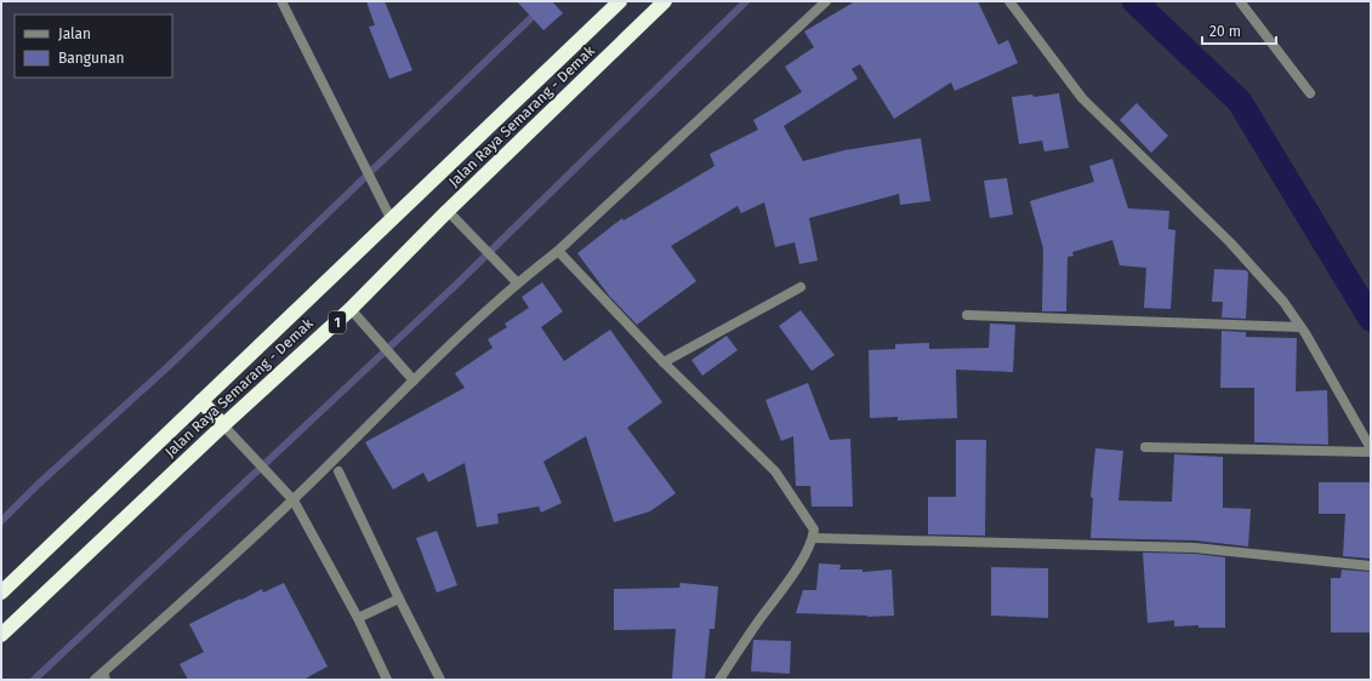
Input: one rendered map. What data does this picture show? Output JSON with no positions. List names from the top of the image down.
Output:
{
  "streets": {
    "highway": ["Jalan Raya Semarang - Demak", "1"]
  },
  "legend": ["Jalan", "Bangunan"],
  "scale_bar": "20 m"
}
